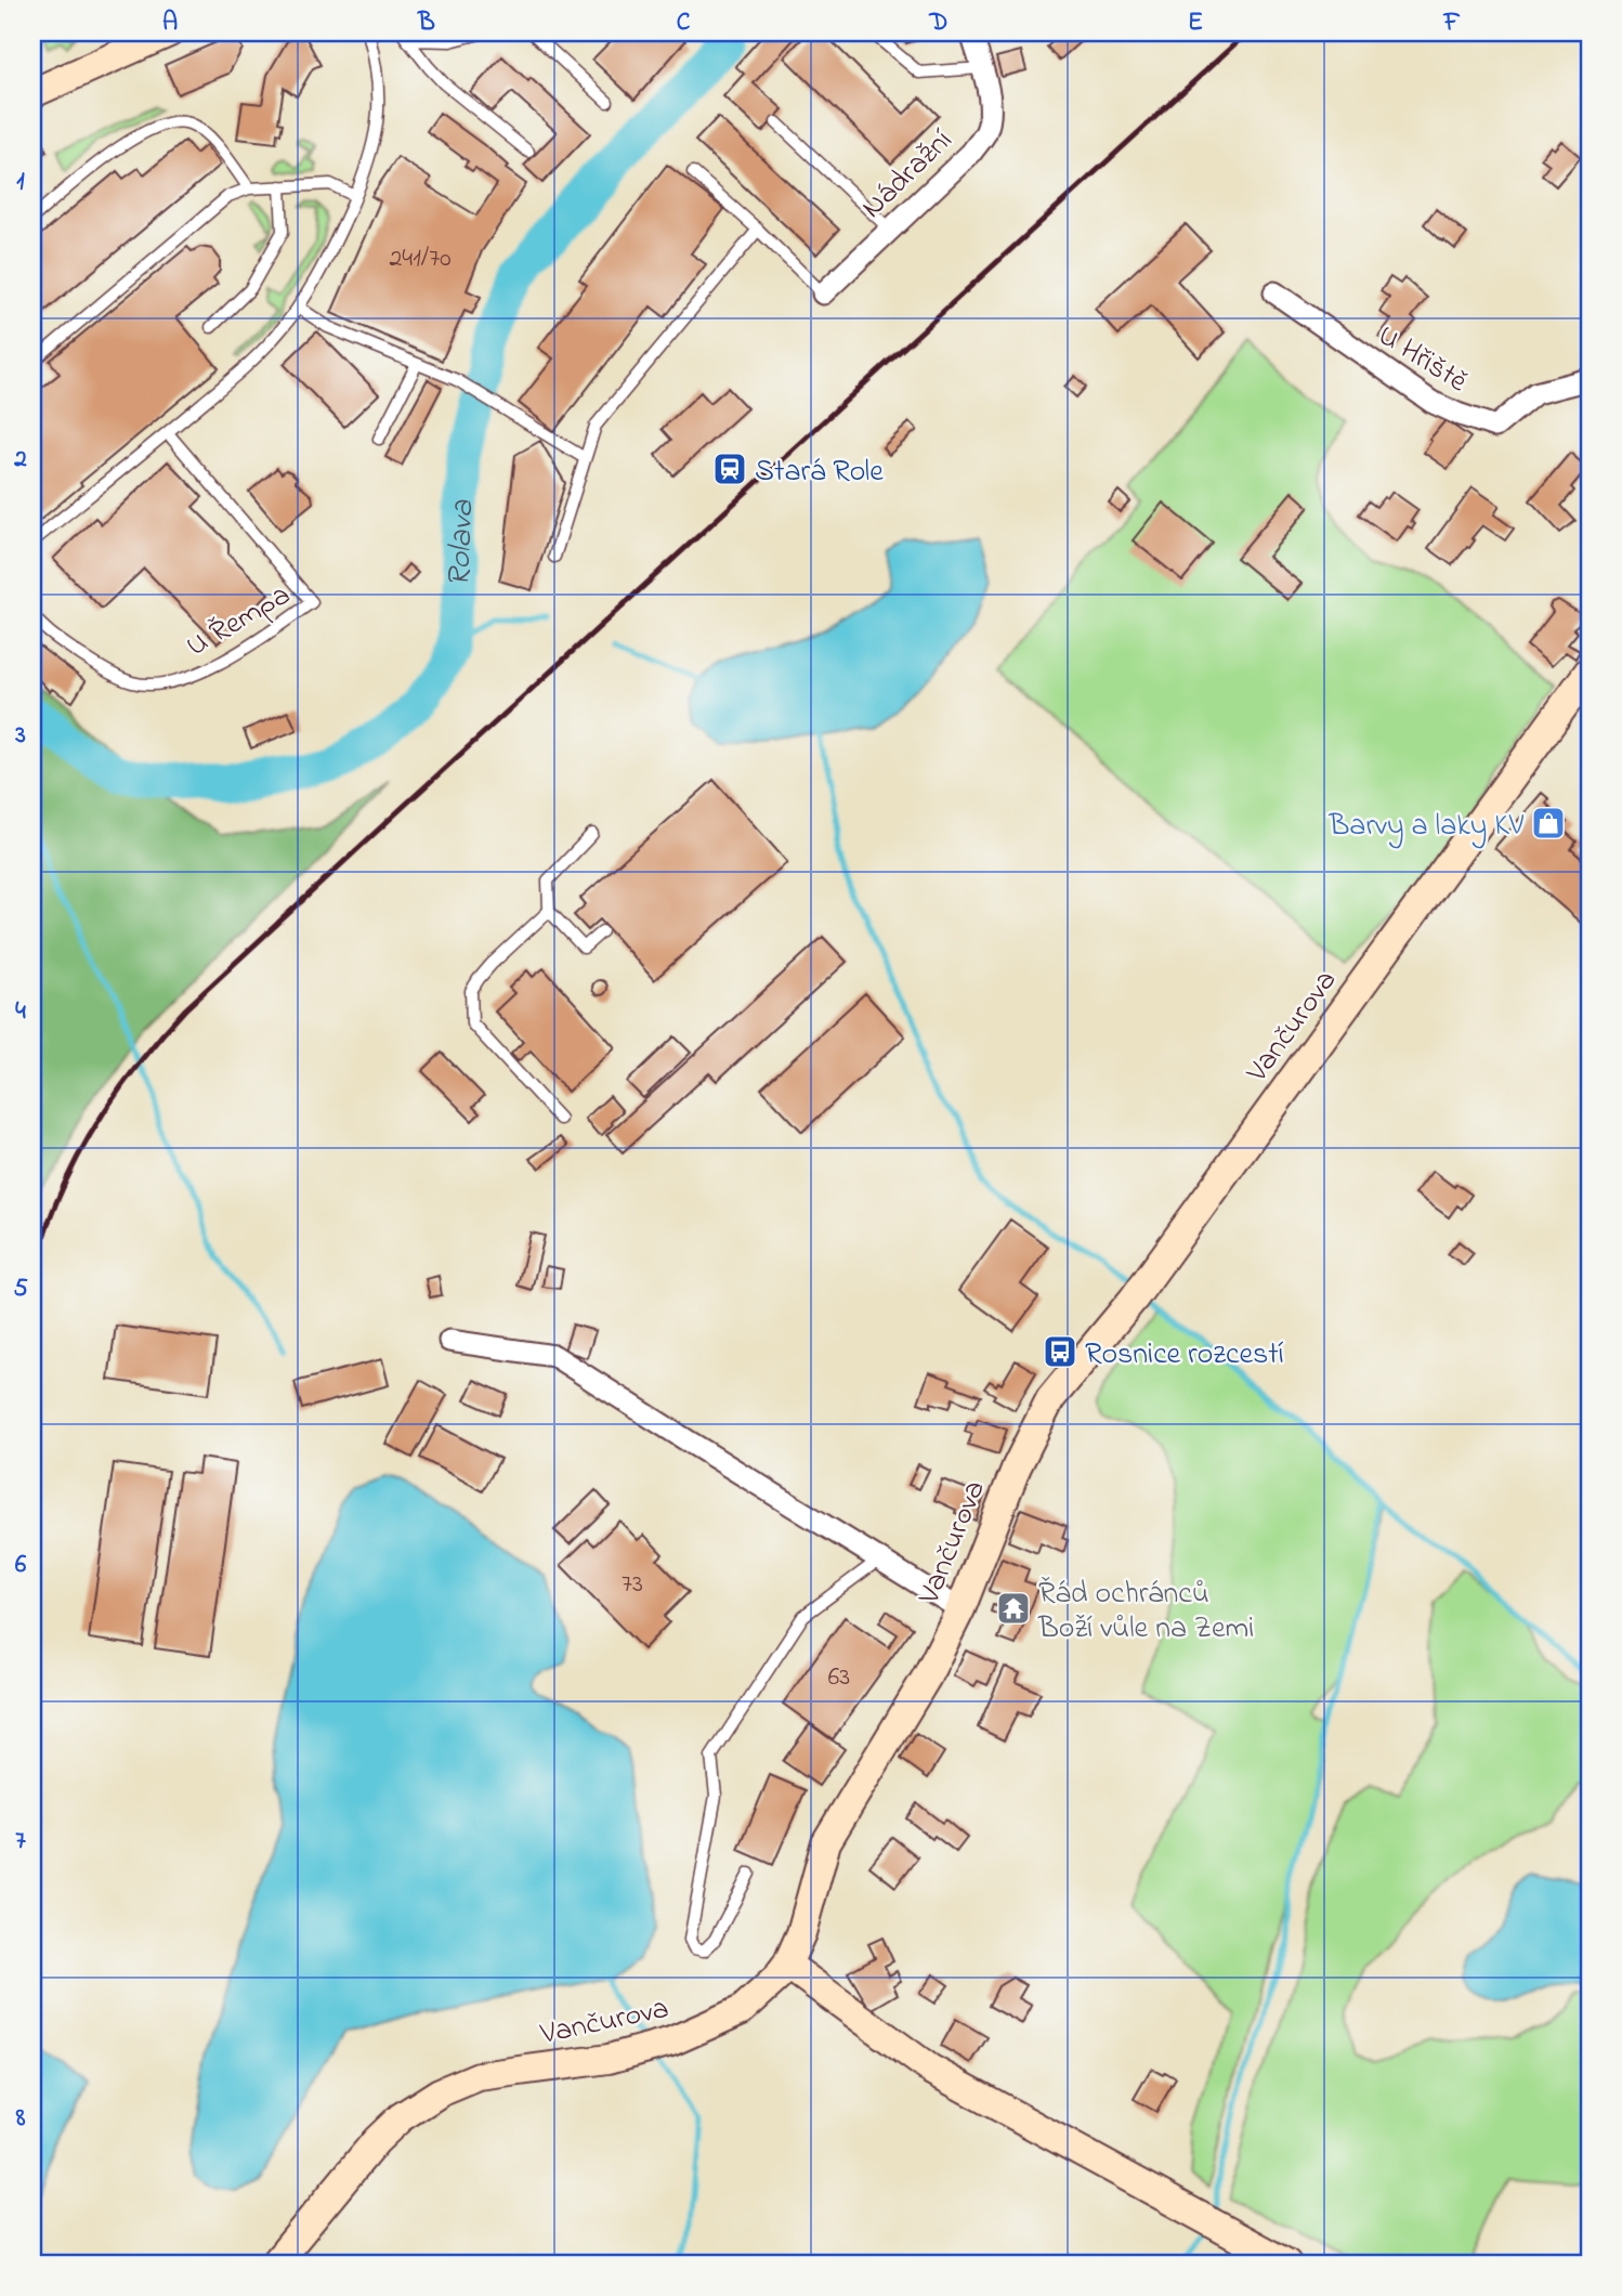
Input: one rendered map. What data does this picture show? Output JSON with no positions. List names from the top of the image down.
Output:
{
  "streets": {
    "street": ["Nádražní", "U Hřiště", "Vančurova"],
    "lane": ["U Řempa"]
  },
  "water": ["Rolava"],
  "places": {
    "station": ["Stará Role"],
    "shop": ["Barvy a laky KV"],
    "bus stop": ["Rosnice rozcestí"],
    "temple": ["Řád ochránců Boží vůle na Zemi"]
  },
  "house_numbers": ["241/70", "73", "63"],
  "grid": {
    "columns": [
      "A",
      "B",
      "C",
      "D",
      "E",
      "F"
    ],
    "rows": [
      "1",
      "2",
      "3",
      "4",
      "5",
      "6",
      "7",
      "8"
    ]
  }
}
